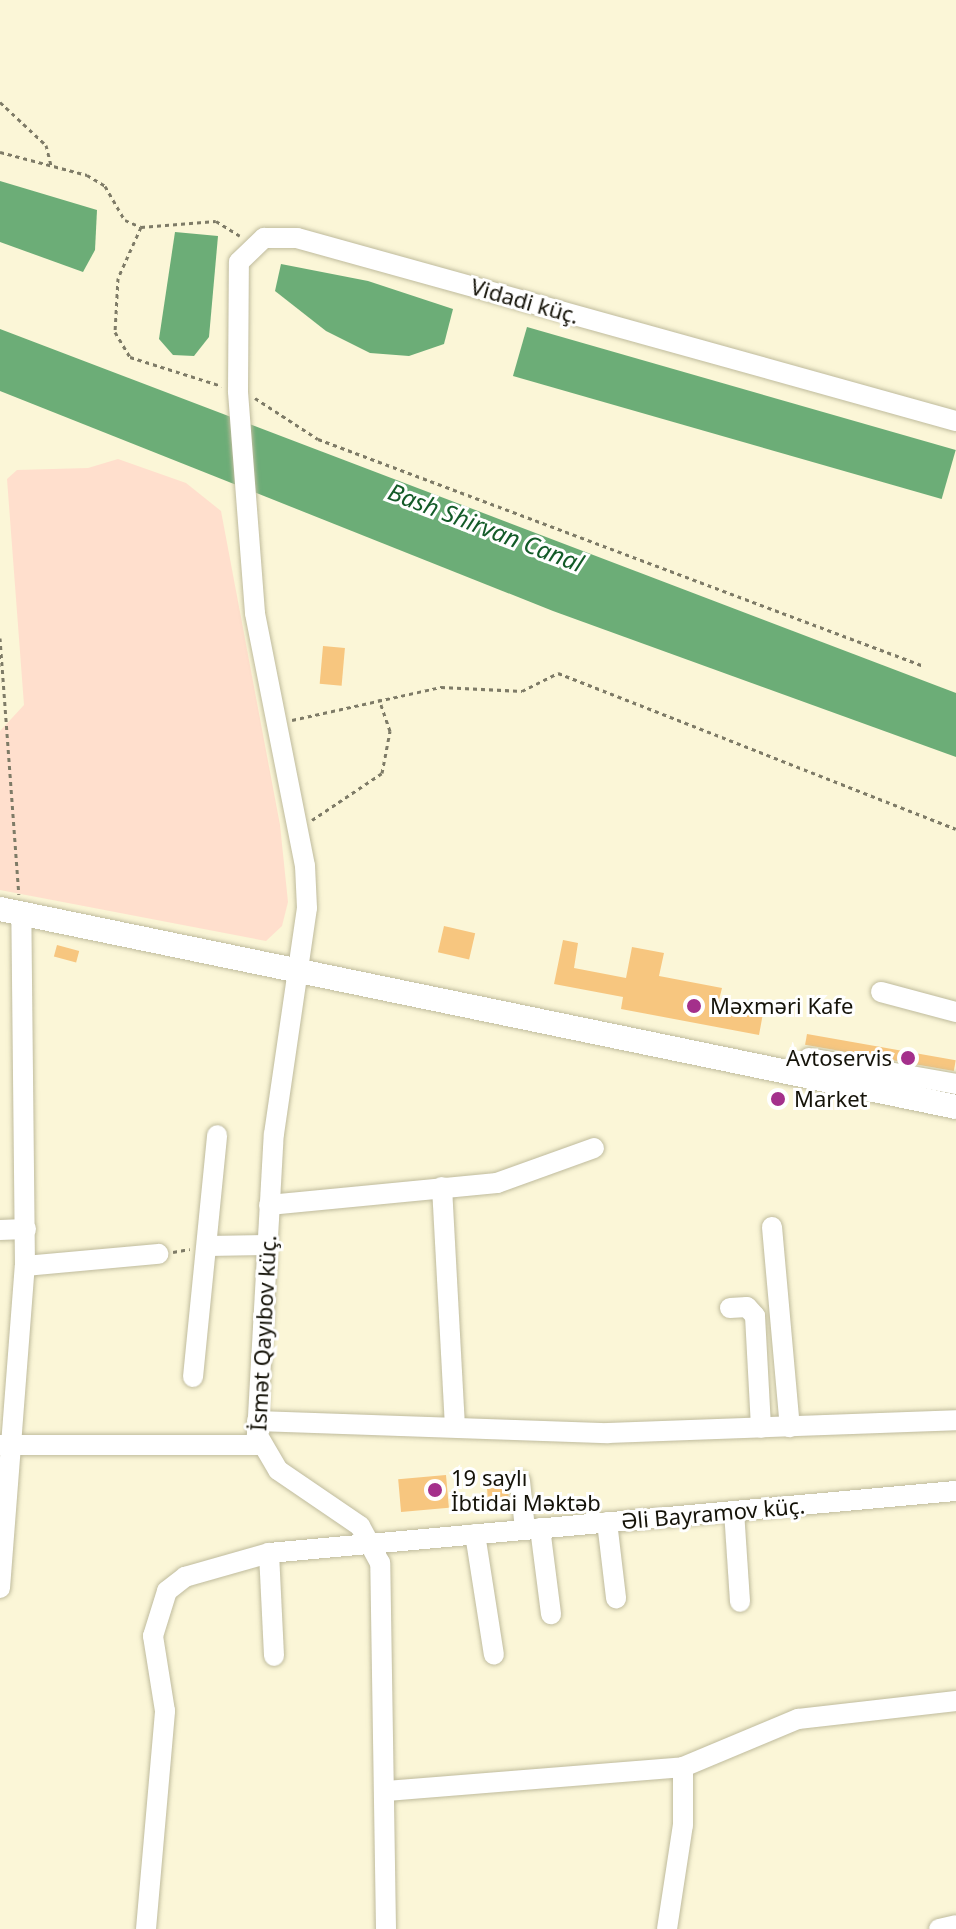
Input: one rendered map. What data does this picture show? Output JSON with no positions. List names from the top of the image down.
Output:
{
  "streets": {
    "street": ["Vidadi küç.", "İsmət Qayıbov küç.", "Əli Bayramov küç."]
  },
  "crossings": [
    ["İsmət Qayıbov küç.", "Əli Bayramov küç."]
  ],
  "water": ["Bash Shirvan Canal"],
  "places": [
    "Məxməri Kafe",
    "Avtoservis",
    "Market",
    "19 saylı İbtidai Məktəb"
  ]
}
